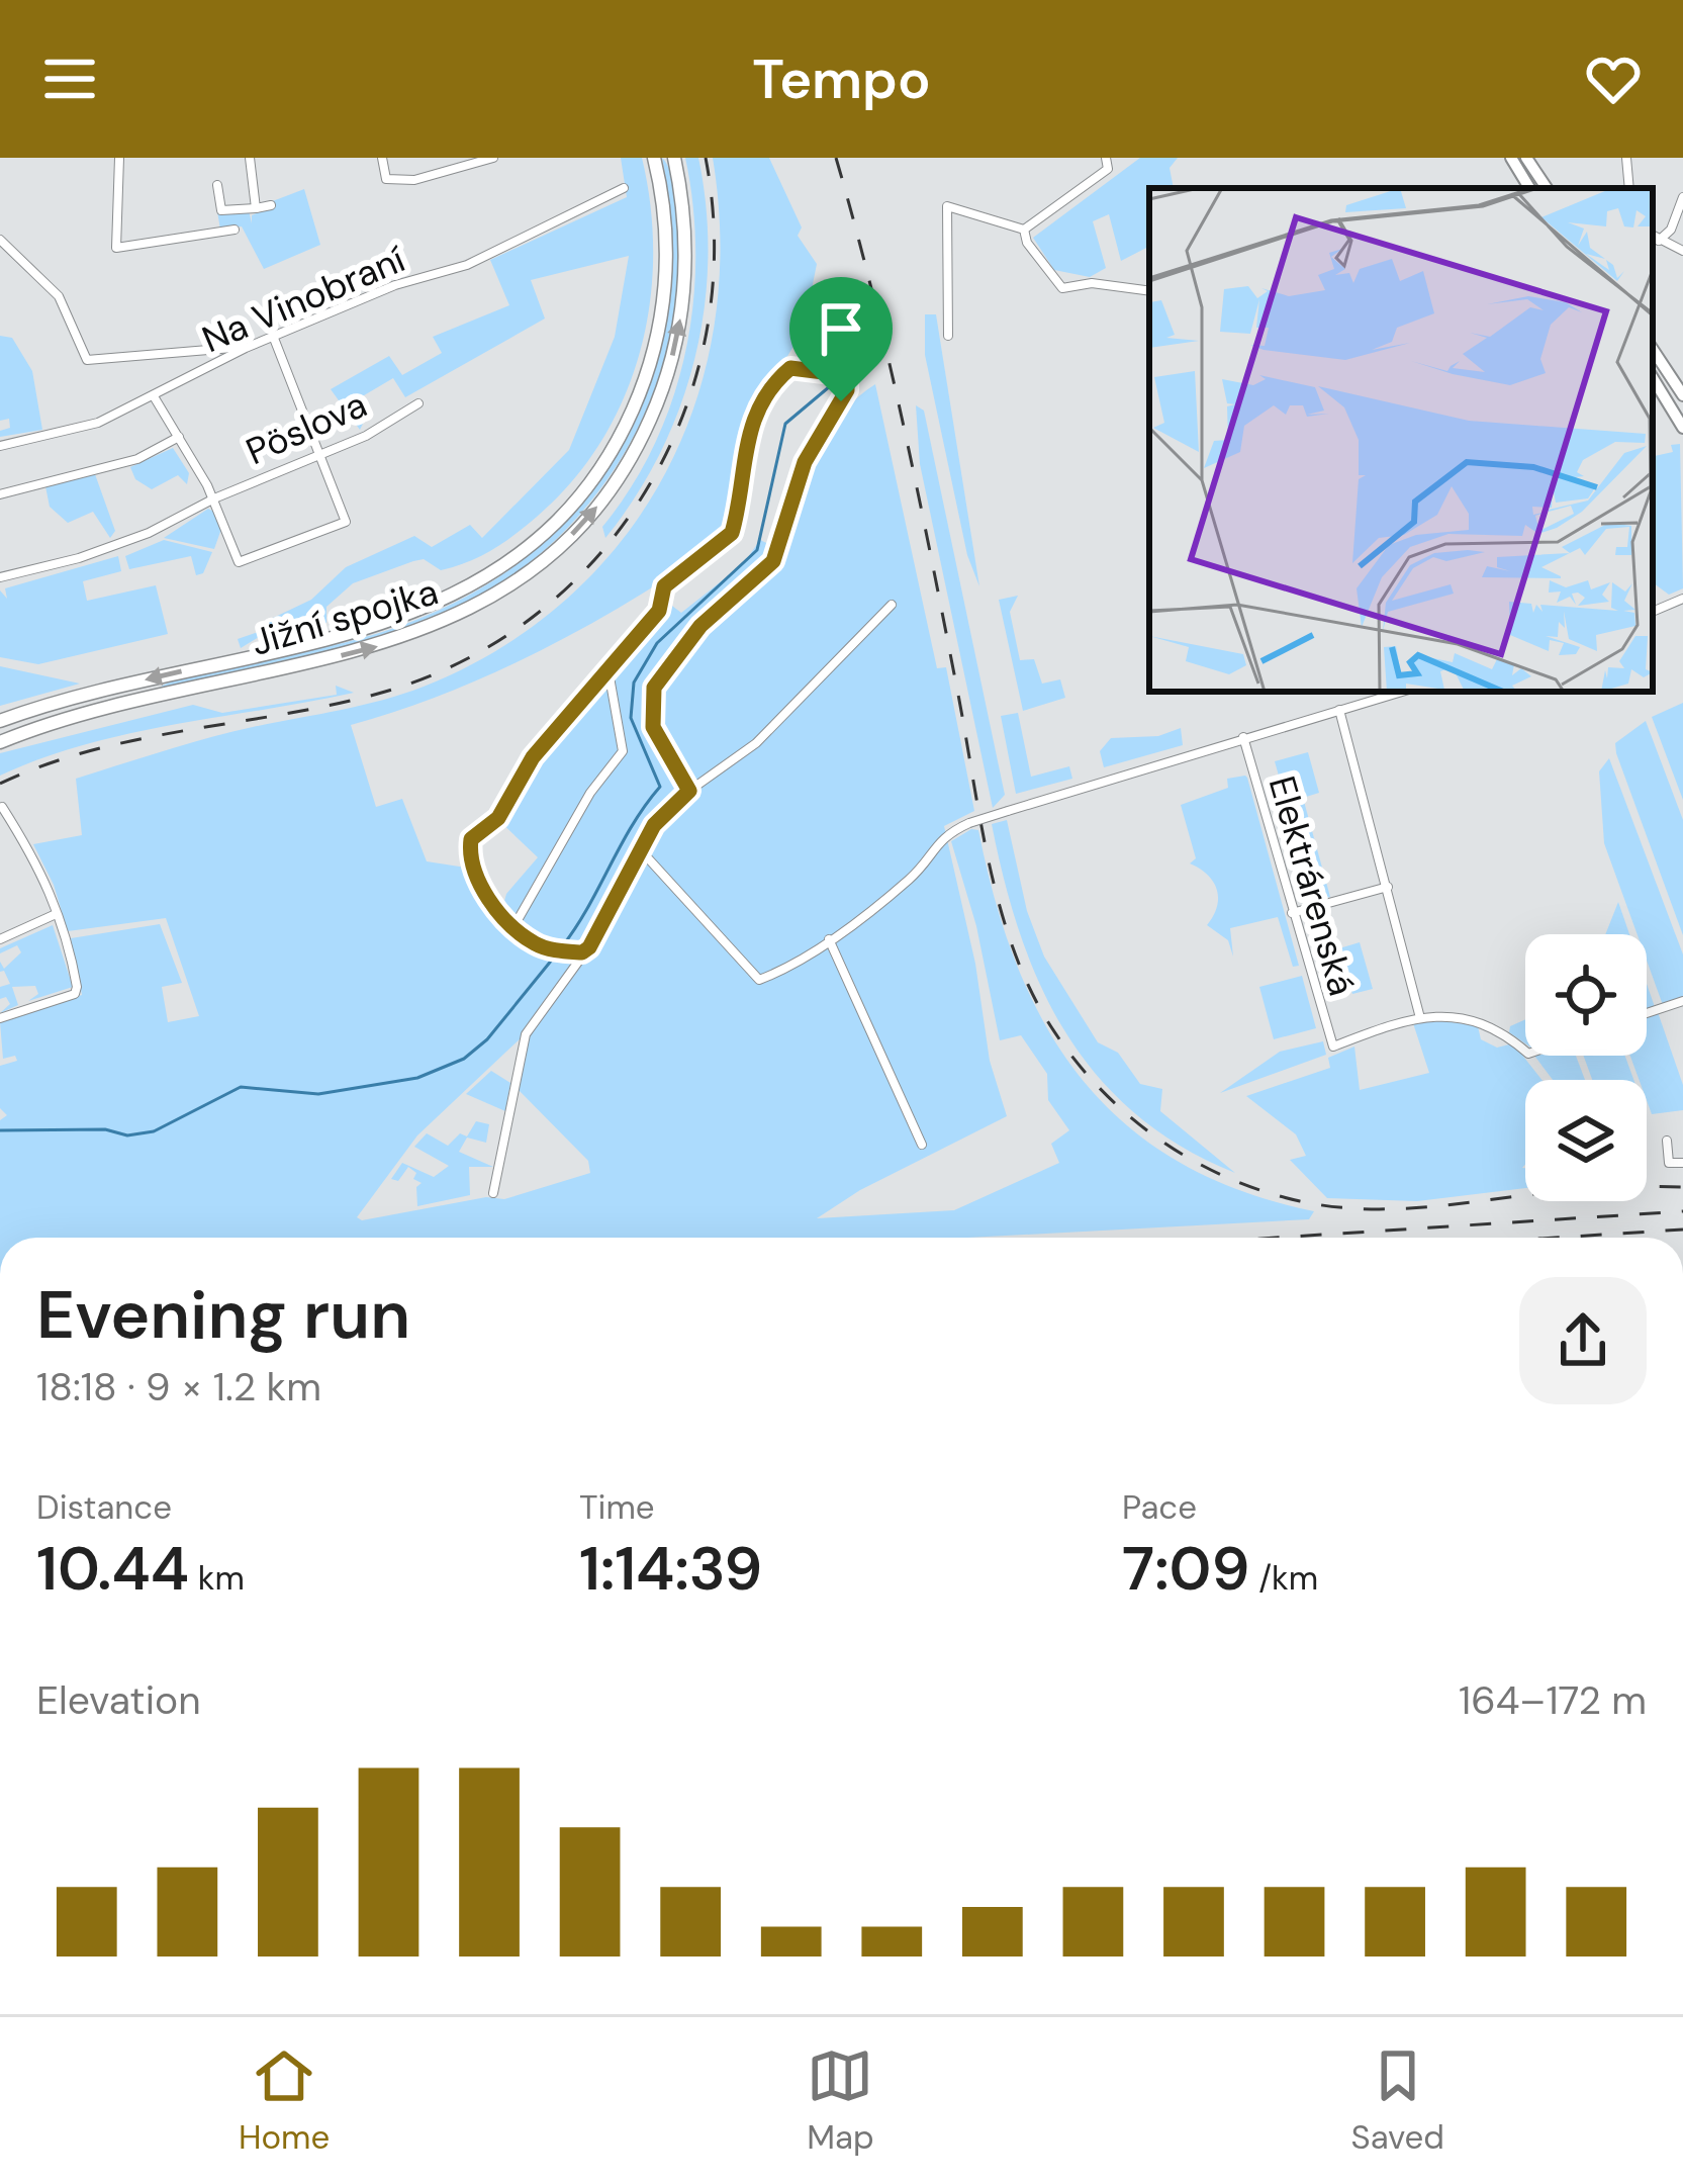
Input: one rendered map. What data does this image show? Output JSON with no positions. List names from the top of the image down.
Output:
{
  "streets": {
    "highway": ["Jižní spojka"],
    "street": ["Na Vinobraní", "Pöslova", "Elektrárenská"]
  },
  "page": {
    "header": "Tempo",
    "heading": ["Evening run", "18:18 · 9 × 1.2 km"],
    "stats": [
      ["Distance", "10.44 km"],
      ["Time", "1:14:39"],
      ["Pace", "7:09 /km"]
    ],
    "chart": ["Elevation", "164–172 m"],
    "tabs": ["Home", "Map", "Saved"]
  }
}
